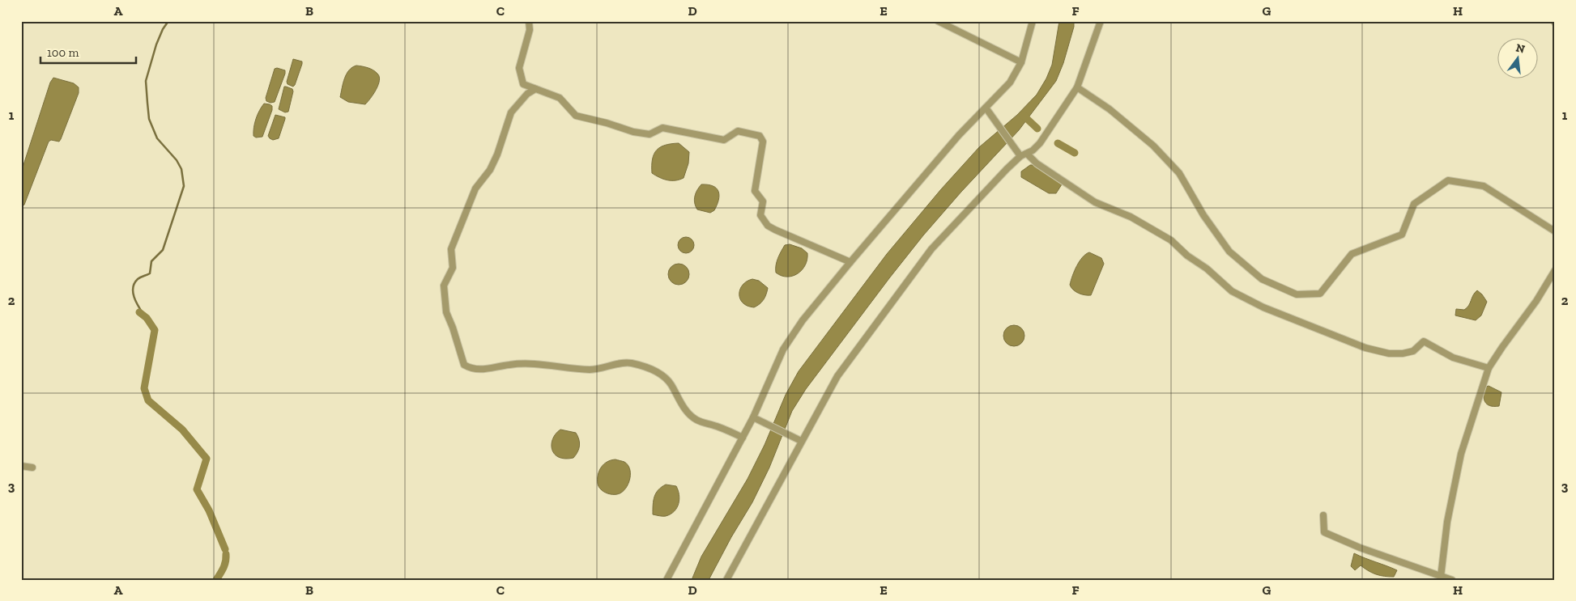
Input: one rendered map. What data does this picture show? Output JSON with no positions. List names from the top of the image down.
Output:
{
  "scale_bar": "100 m",
  "north": "top",
  "grid": {
    "columns": [
      "A",
      "B",
      "C",
      "D",
      "E",
      "F",
      "G",
      "H"
    ],
    "rows": ["1", "2", "3"]
  }
}
